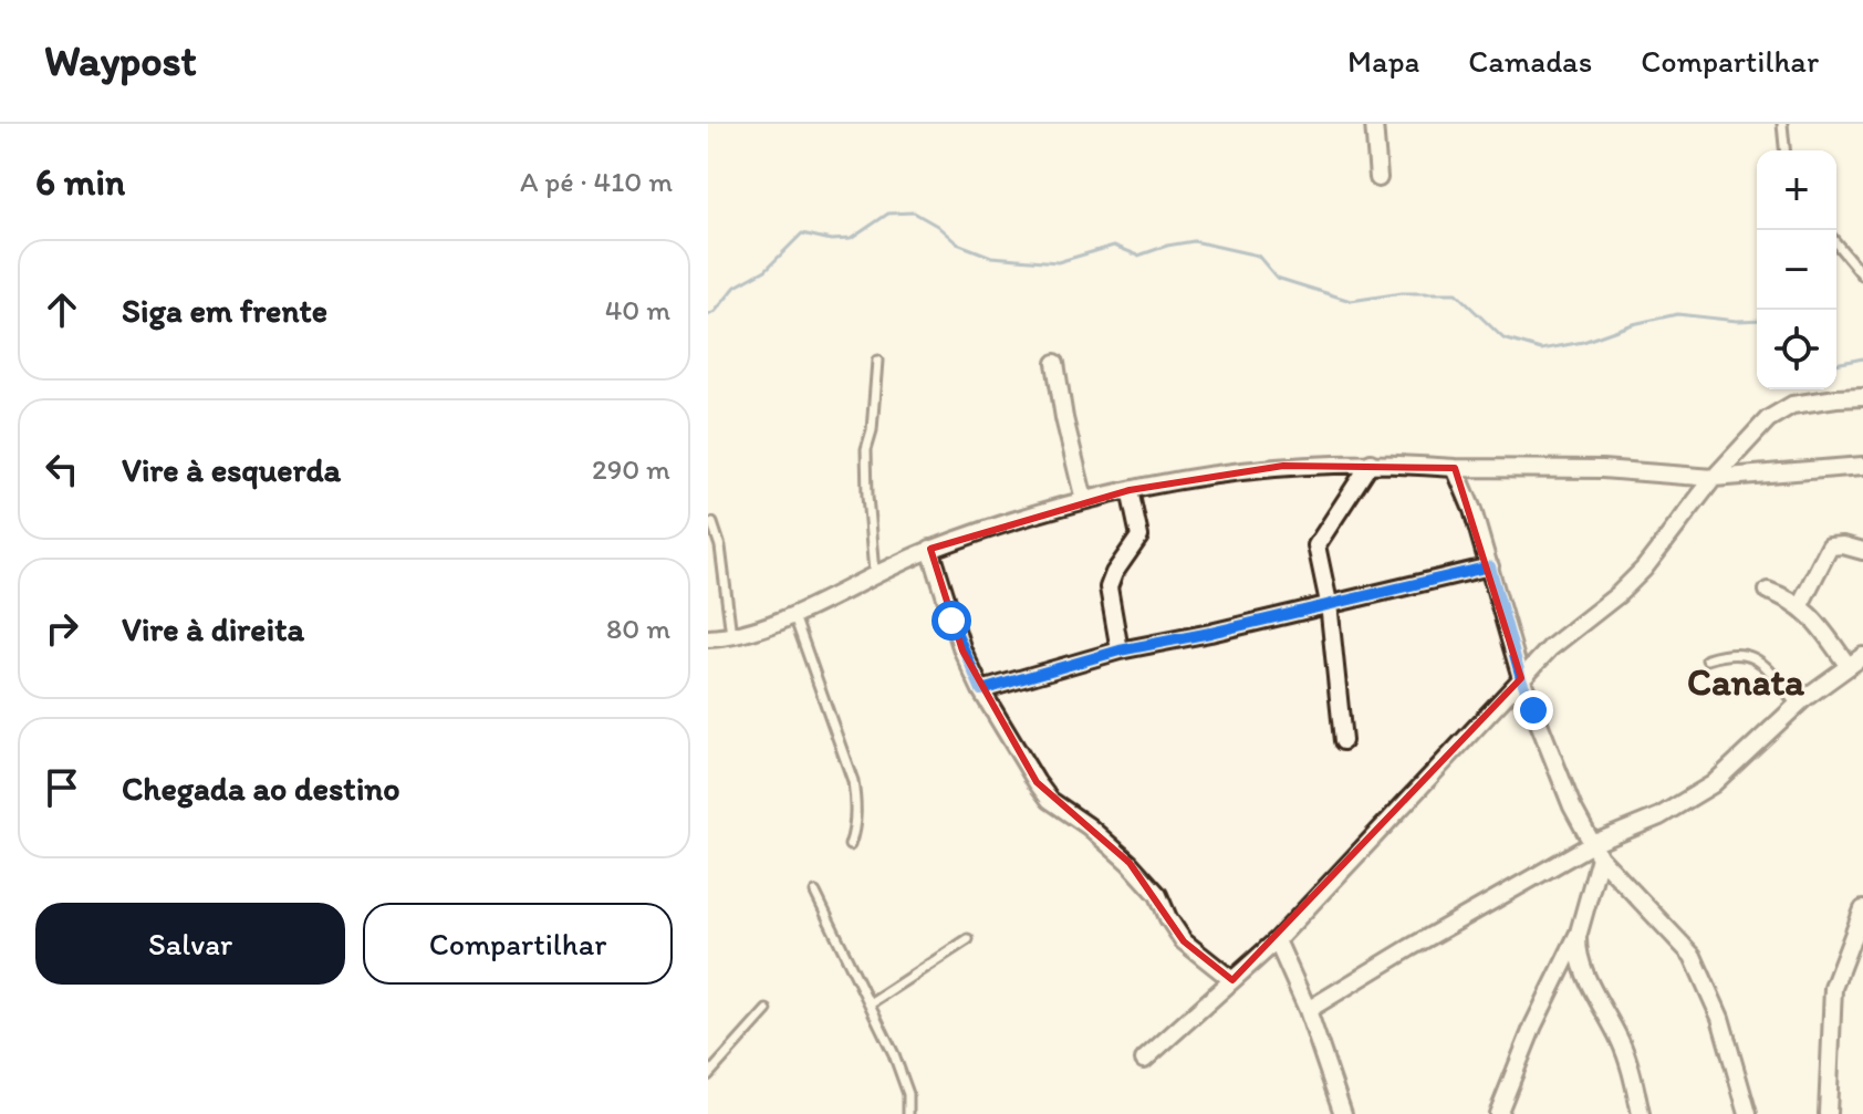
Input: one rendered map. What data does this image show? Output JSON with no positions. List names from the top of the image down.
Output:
{
  "districts": ["Canata"],
  "page": {
    "header": "Waypost",
    "nav": ["Mapa", "Camadas", "Compartilhar"],
    "heading": ["6 min", "A pé · 410 m"],
    "map_buttons": ["+", "−"],
    "list": [
      ["Siga em frente", "40 m"],
      ["Vire à esquerda", "290 m"],
      ["Vire à direita", "80 m"],
      "Chegada ao destino"
    ],
    "buttons": ["Salvar", "Compartilhar"]
  }
}
